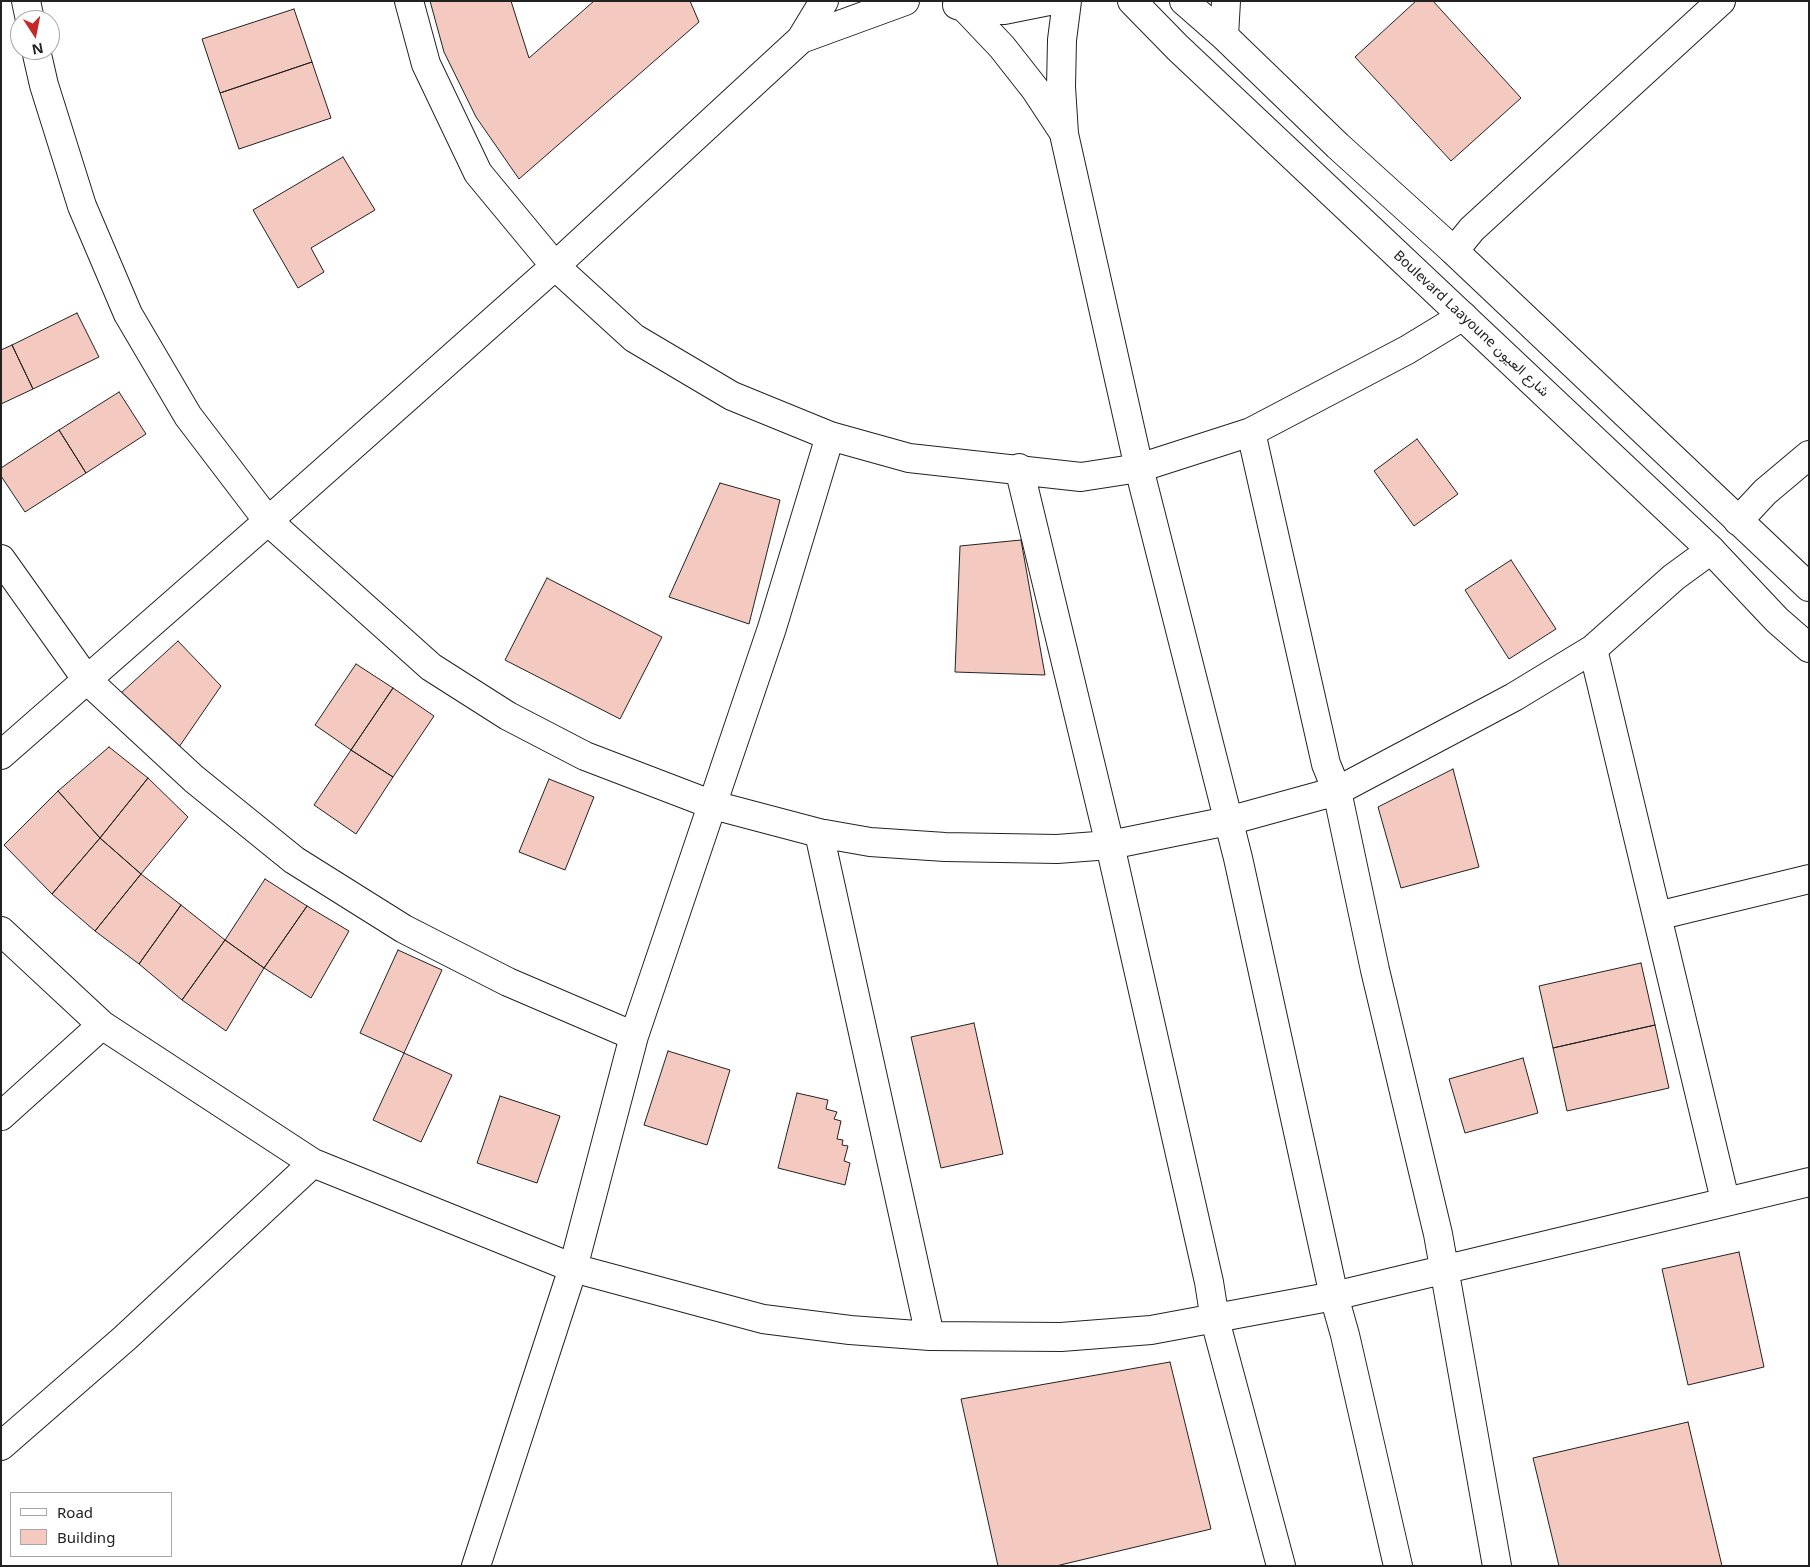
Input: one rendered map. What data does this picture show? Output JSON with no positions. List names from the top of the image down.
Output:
{
  "streets": {
    "street": ["Boulevard Laayoune شارع العيون"]
  },
  "legend": ["Road", "Building"],
  "north": "bottom"
}
